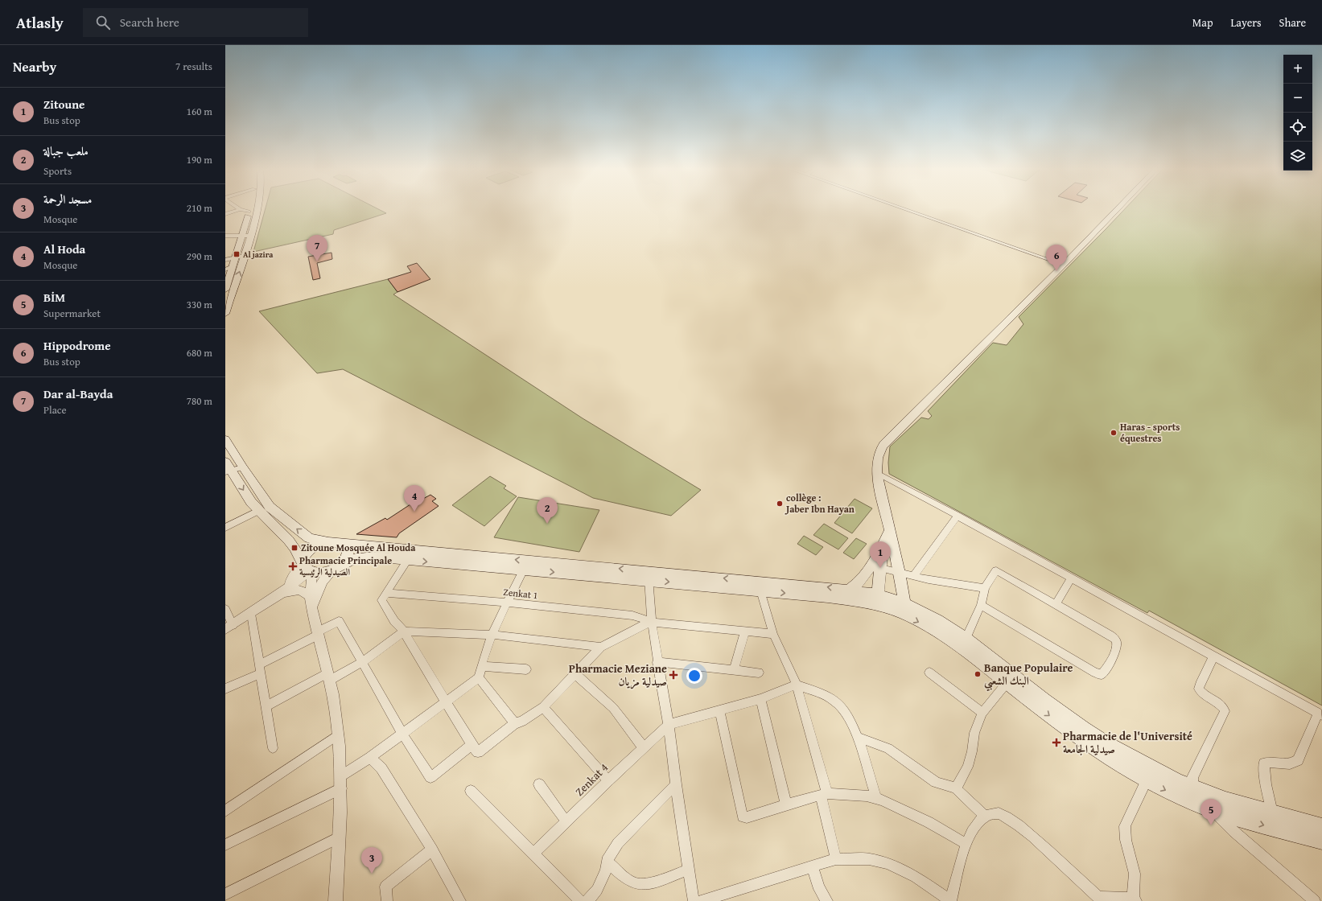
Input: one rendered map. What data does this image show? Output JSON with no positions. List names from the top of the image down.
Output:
{
  "streets": {
    "street": ["Zenkat 1", "Zenkat 4"]
  },
  "places": {
    "transit": ["Al jazira", "Zitoune Mosquée Al Houda"],
    "other": ["Haras - sports équestres", "collège : Jaber Ibn Hayan", "Banque Populaire البنك الشعبي"],
    "health": ["Pharmacie Principale الصيدلية الرئيسية", "Pharmacie Meziane صيدلية مزيان", "Pharmacie de l'Université صيدلية الجامعة"]
  },
  "page": {
    "header": "Atlasly",
    "search": "Search here",
    "nav": ["Map", "Layers", "Share"],
    "heading": ["Nearby", "7 results"],
    "map_buttons": ["+", "−"],
    "list": [
      {
        "mark": "1",
        "name": "Zitoune",
        "note": "Bus stop",
        "value": "160 m"
      },
      {
        "mark": "2",
        "name": "ملعب جبالة",
        "note": "Sports",
        "value": "190 m"
      },
      {
        "mark": "3",
        "name": "مسجد الرحمة",
        "note": "Mosque",
        "value": "210 m"
      },
      {
        "mark": "4",
        "name": "Al Hoda",
        "note": "Mosque",
        "value": "290 m"
      },
      {
        "mark": "5",
        "name": "BİM",
        "note": "Supermarket",
        "value": "330 m"
      },
      {
        "mark": "6",
        "name": "Hippodrome",
        "note": "Bus stop",
        "value": "680 m"
      },
      {
        "mark": "7",
        "name": "Dar al-Bayda",
        "note": "Place",
        "value": "780 m"
      }
    ],
    "pins": [
      "7",
      "6",
      "4",
      "2",
      "1",
      "5",
      "3"
    ]
  }
}
